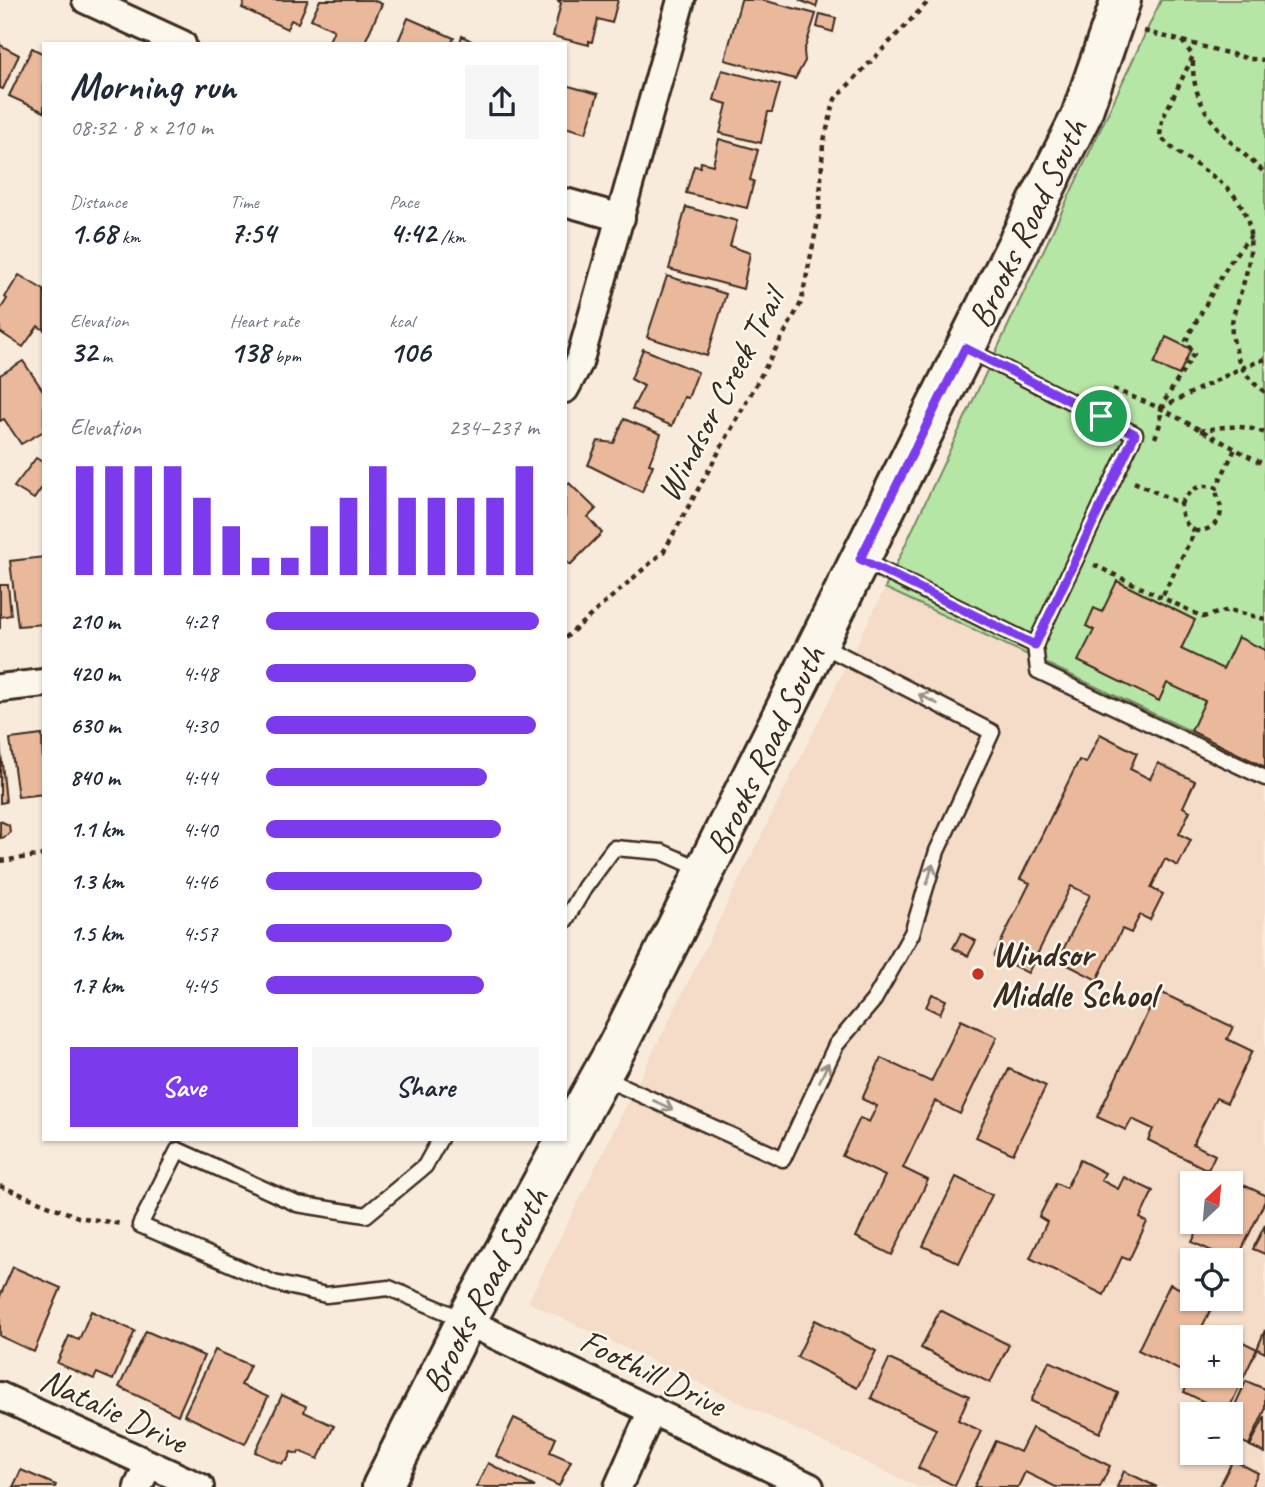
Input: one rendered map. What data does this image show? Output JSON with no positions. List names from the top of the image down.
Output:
{
  "streets": {
    "street": ["Brooks Road South", "Foothill Drive", "Natalie Drive"],
    "path": ["Windsor Creek Trail"]
  },
  "crossings": [
    ["Brooks Road South", "Foothill Drive"]
  ],
  "places": ["Windsor Middle School"],
  "north": "top right",
  "page": {
    "heading": ["Morning run", "08:32 · 8 × 210 m"],
    "stats": [
      ["Distance", "1.68 km"],
      ["Time", "7:54"],
      ["Pace", "4:42 /km"],
      ["Elevation", "32 m"],
      ["Heart rate", "138 bpm"],
      ["kcal", "106"]
    ],
    "chart": ["Elevation", "234–237 m"],
    "list": [
      {
        "name": "210 m",
        "note": "4:29"
      },
      {
        "name": "420 m",
        "note": "4:48"
      },
      {
        "name": "630 m",
        "note": "4:30"
      },
      {
        "name": "840 m",
        "note": "4:44"
      },
      {
        "name": "1.1 km",
        "note": "4:40"
      },
      {
        "name": "1.3 km",
        "note": "4:46"
      },
      {
        "name": "1.5 km",
        "note": "4:57"
      },
      {
        "name": "1.7 km",
        "note": "4:45"
      }
    ],
    "buttons": ["Save", "Share"],
    "map_buttons": ["+", "−"]
  }
}
